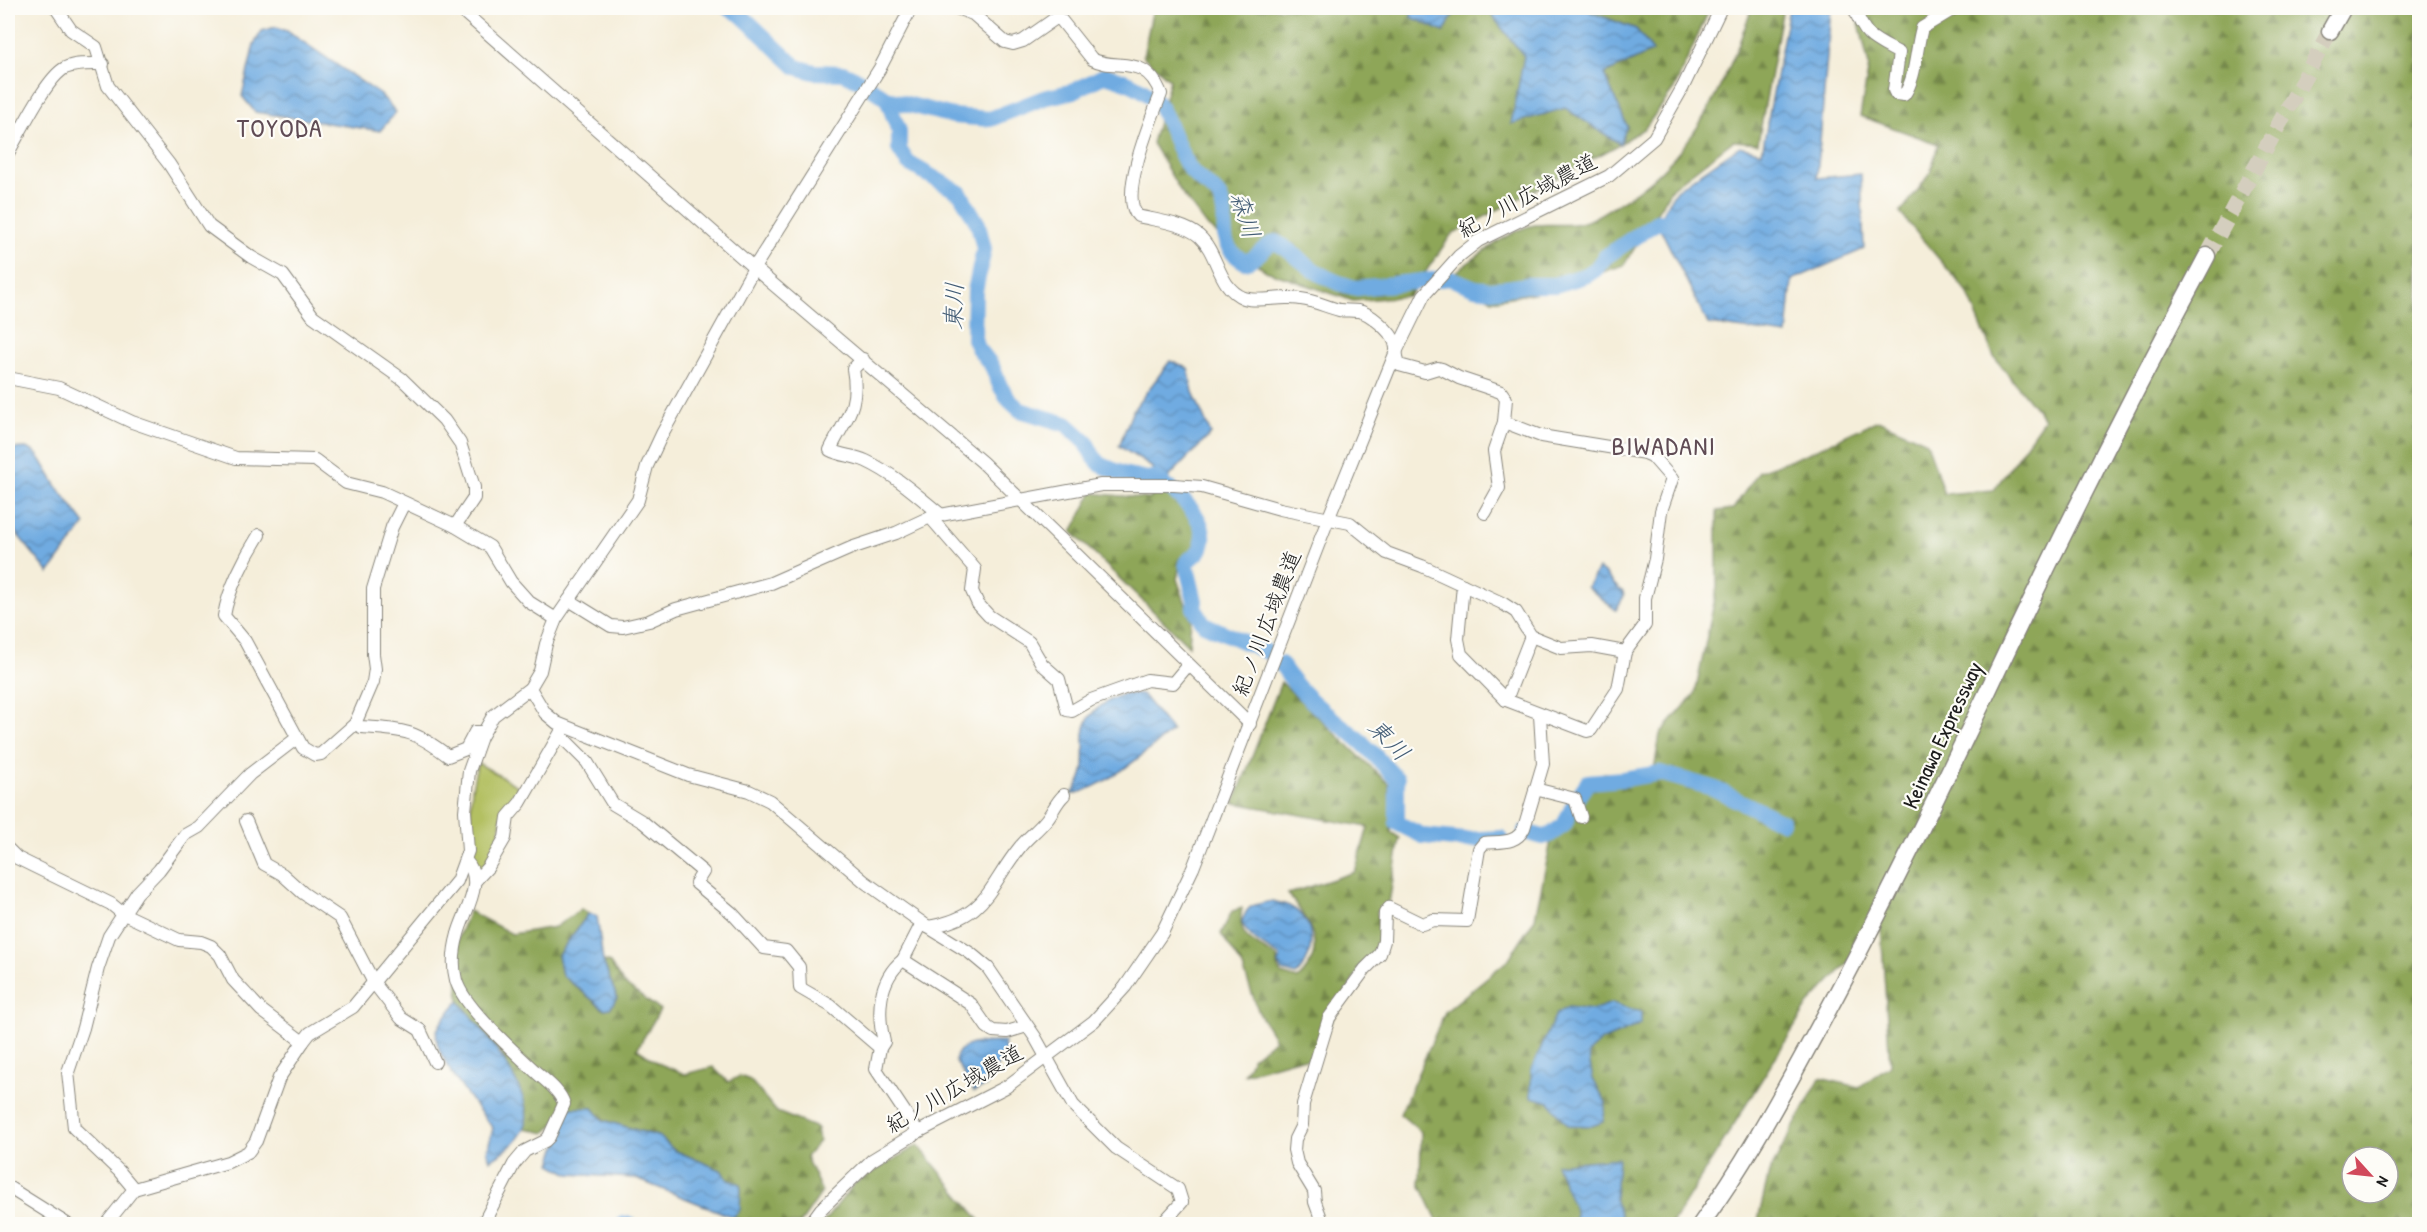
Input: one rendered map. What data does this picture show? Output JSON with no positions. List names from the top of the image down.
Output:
{
  "streets": {
    "highway": ["Keinawa Expressway"],
    "street": ["紀ノ川広域農道"]
  },
  "districts": ["TOYODA", "BIWADANI"],
  "water": ["森川", "東川"],
  "north": "bottom right"
}
